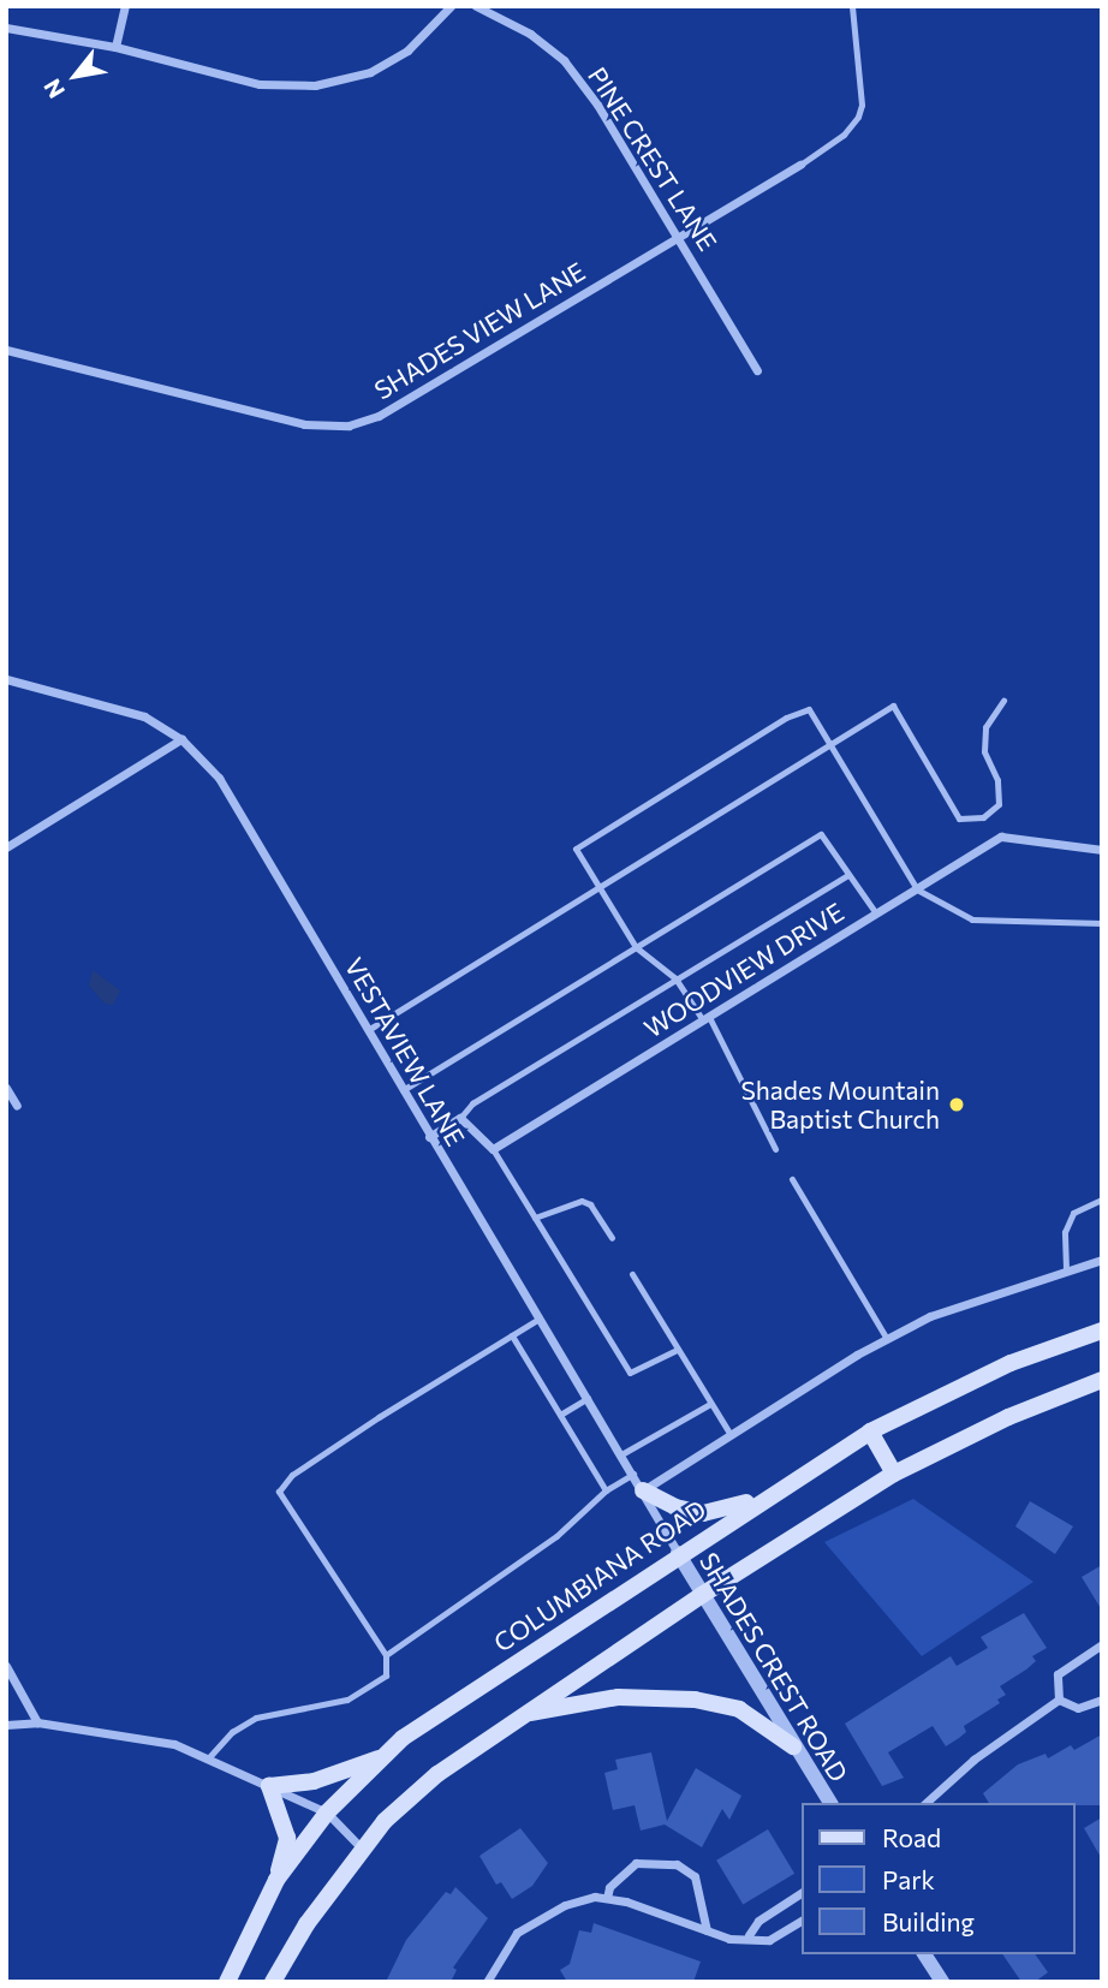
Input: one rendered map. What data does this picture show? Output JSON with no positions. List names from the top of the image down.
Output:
{
  "streets": {
    "main road": ["COLUMBIANA ROAD"],
    "street": [
      "PINE CREST LANE",
      "SHADES VIEW LANE",
      "WOODVIEW DRIVE",
      "VESTAVIEW LANE",
      "SHADES CREST ROAD"
    ]
  },
  "crossings": [
    ["PINE CREST LANE", "SHADES VIEW LANE"],
    ["VESTAVIEW LANE", "COLUMBIANA ROAD"],
    ["VESTAVIEW LANE", "SHADES CREST ROAD"],
    ["COLUMBIANA ROAD", "SHADES CREST ROAD"]
  ],
  "places": ["Shades Mountain Baptist Church"],
  "legend": ["Road", "Park", "Building"],
  "north": "bottom left"
}
